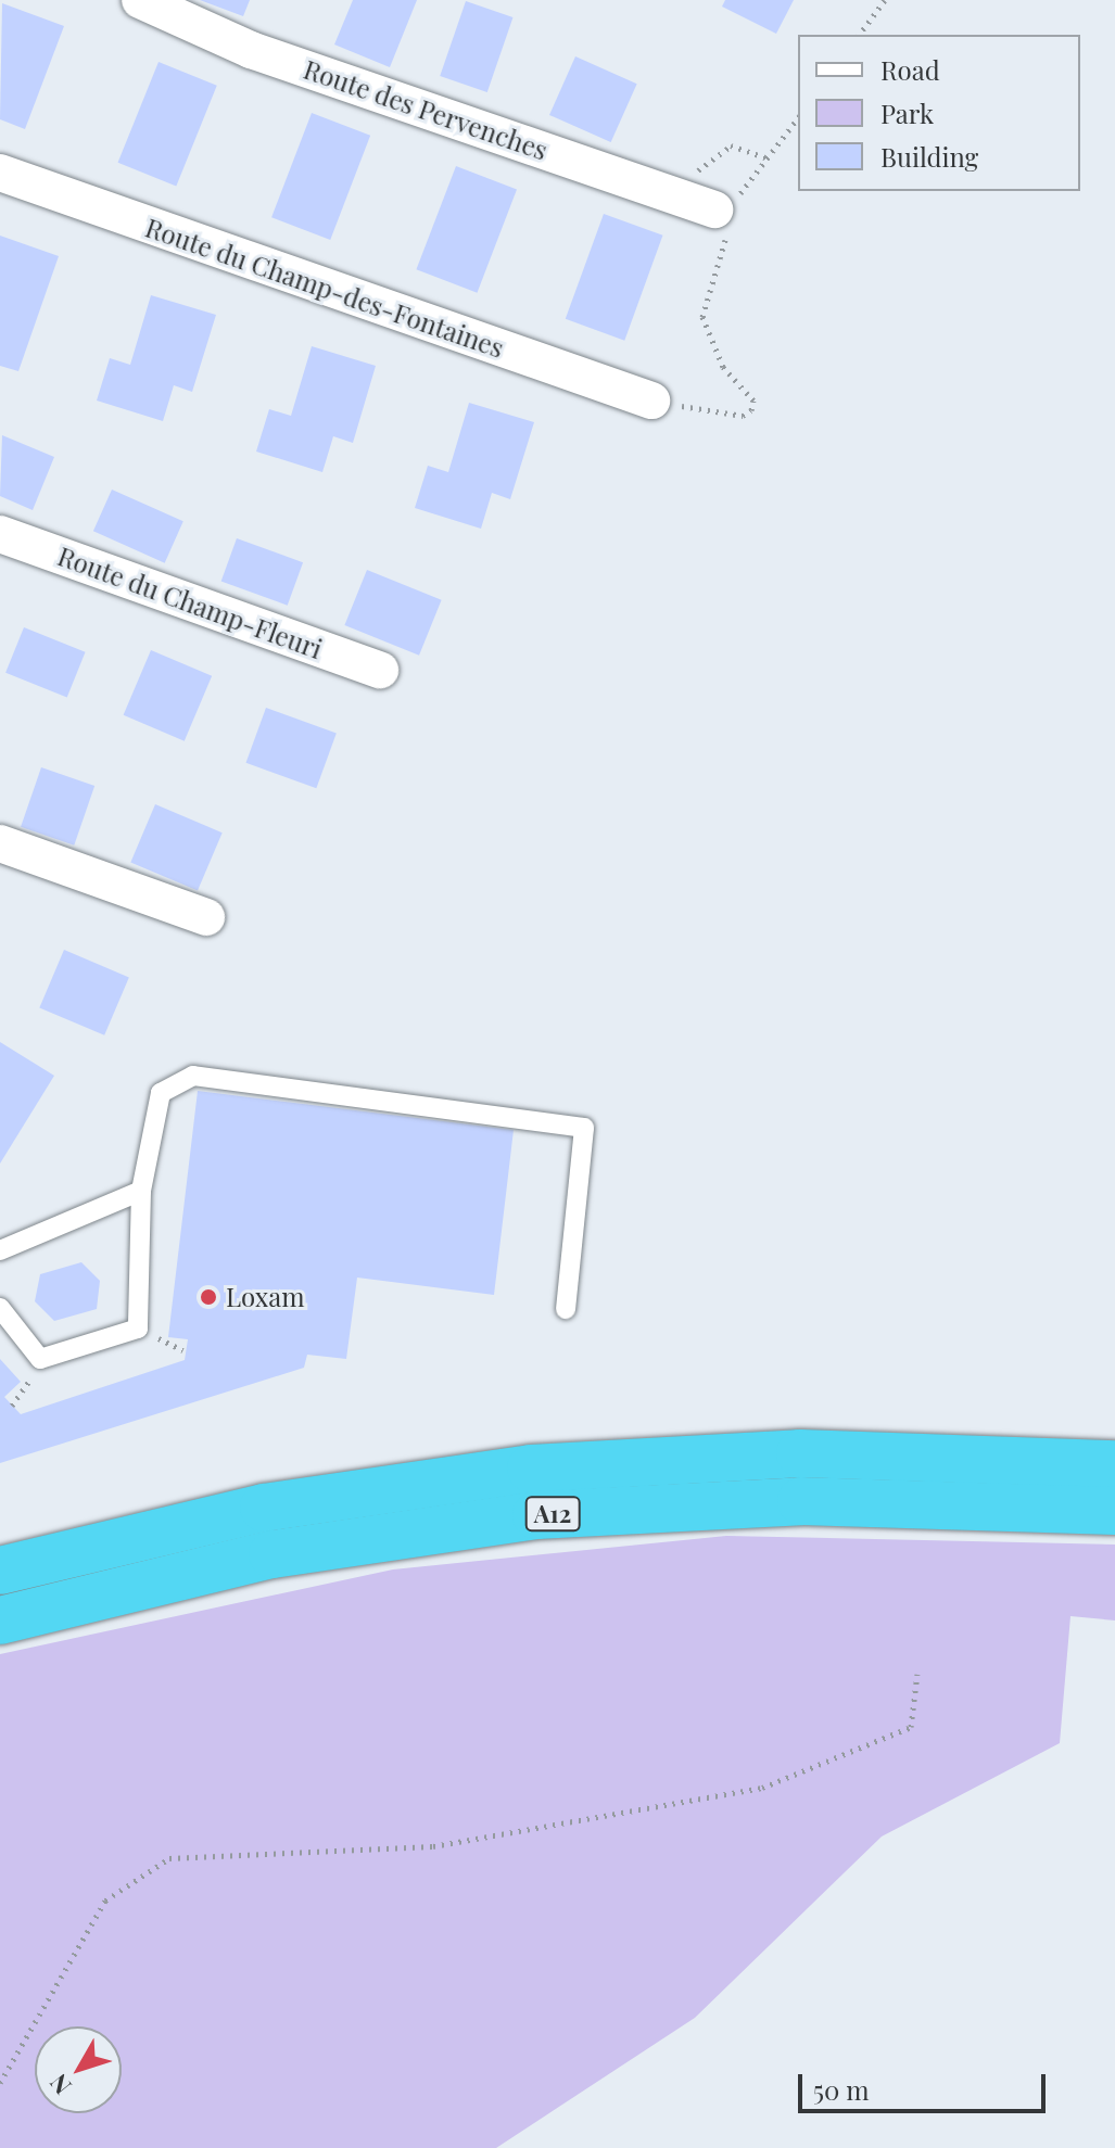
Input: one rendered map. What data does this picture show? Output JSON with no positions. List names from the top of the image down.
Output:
{
  "streets": {
    "highway": ["A12"],
    "street": ["Route des Pervenches", "Route du Champ-des-Fontaines", "Route du Champ-Fleuri"]
  },
  "places": ["Loxam"],
  "legend": ["Road", "Park", "Building"],
  "scale_bar": "50 m",
  "north": "bottom left"
}
